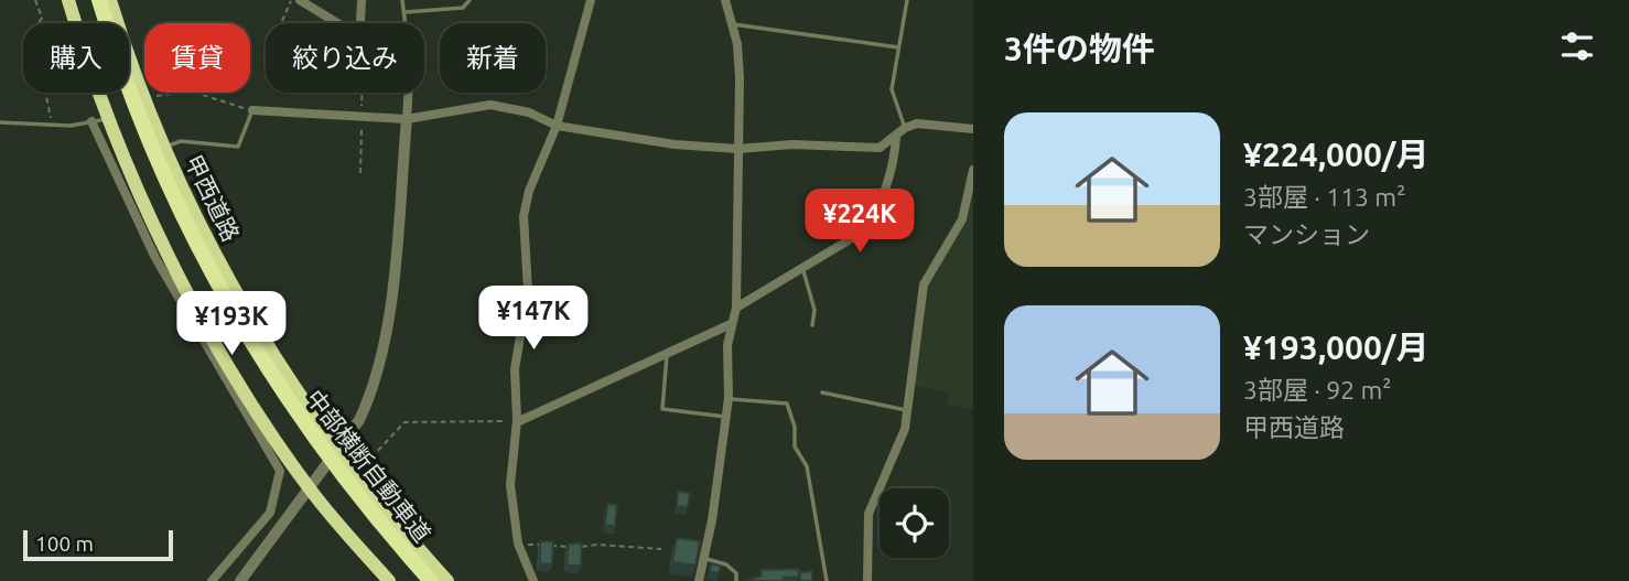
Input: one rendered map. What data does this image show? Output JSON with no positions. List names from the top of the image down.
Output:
{
  "streets": {
    "highway": ["甲西道路", "中部横断自動車道"]
  },
  "scale_bar": "100 m",
  "page": {
    "heading": "3件の物件",
    "chip": [
      "購入",
      "賃貸",
      "絞り込み",
      "新着"
    ],
    "list": [
      {
        "name": "¥224,000/月",
        "note": "3部屋 · 113 m² · マンション"
      },
      {
        "name": "¥193,000/月",
        "note": "3部屋 · 92 m² · 甲西道路"
      }
    ],
    "price": ["¥224K", "¥147K", "¥193K"],
    "scale": "100 m"
  }
}
